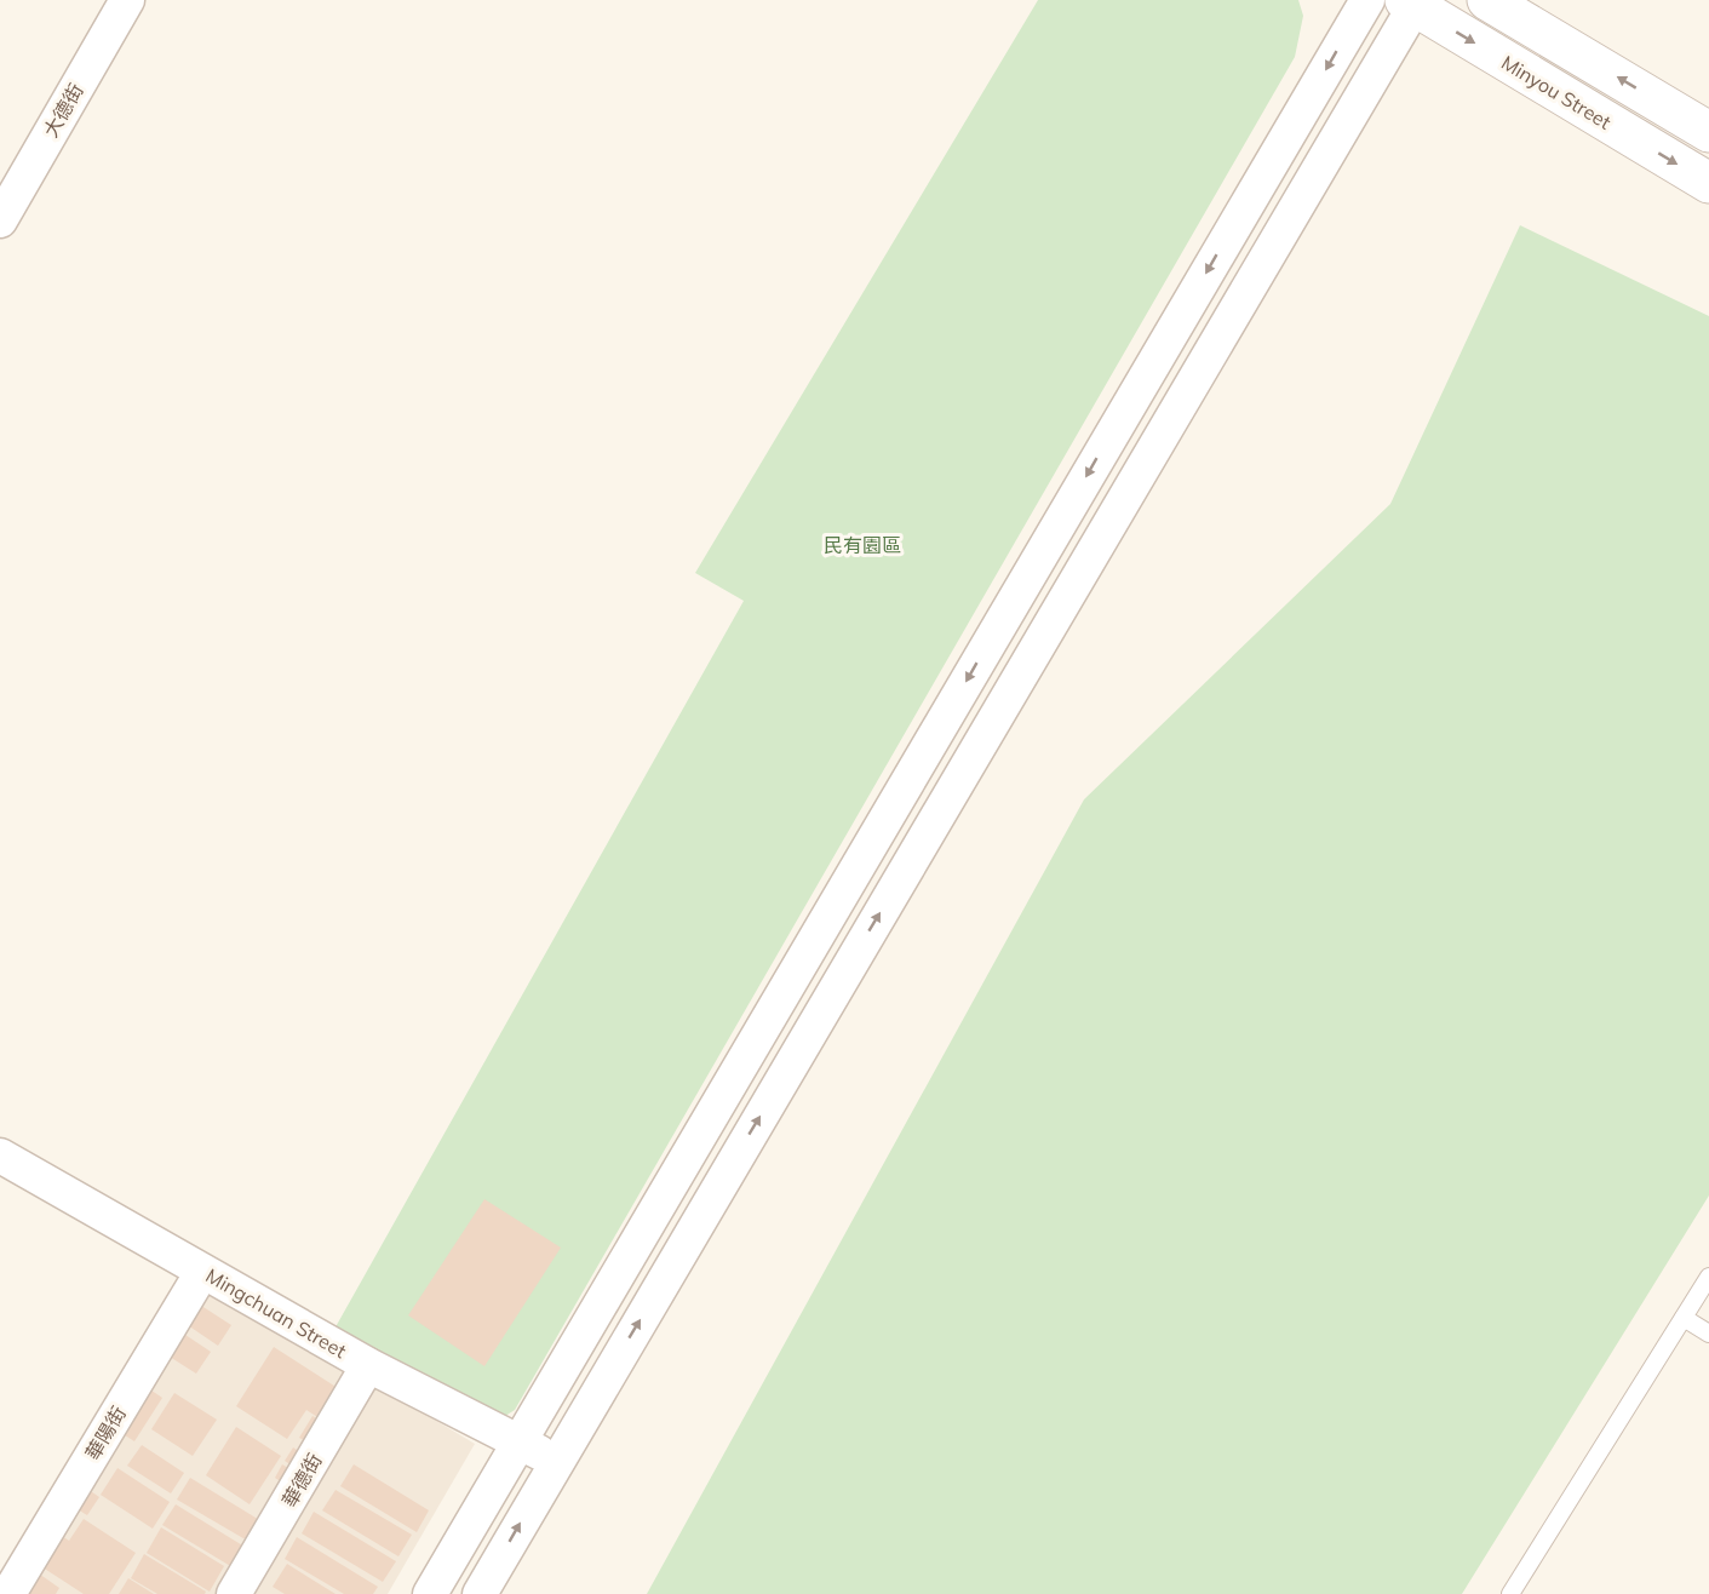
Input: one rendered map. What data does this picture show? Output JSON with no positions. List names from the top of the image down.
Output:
{
  "streets": {
    "street": [
      "Minyou Street",
      "大德街",
      "Mingchuan Street",
      "華陽街",
      "華德街"
    ]
  },
  "crossings": [
    ["Mingchuan Street", "華陽街"],
    ["Mingchuan Street", "華德街"]
  ],
  "parks": ["民有園區"]
}
